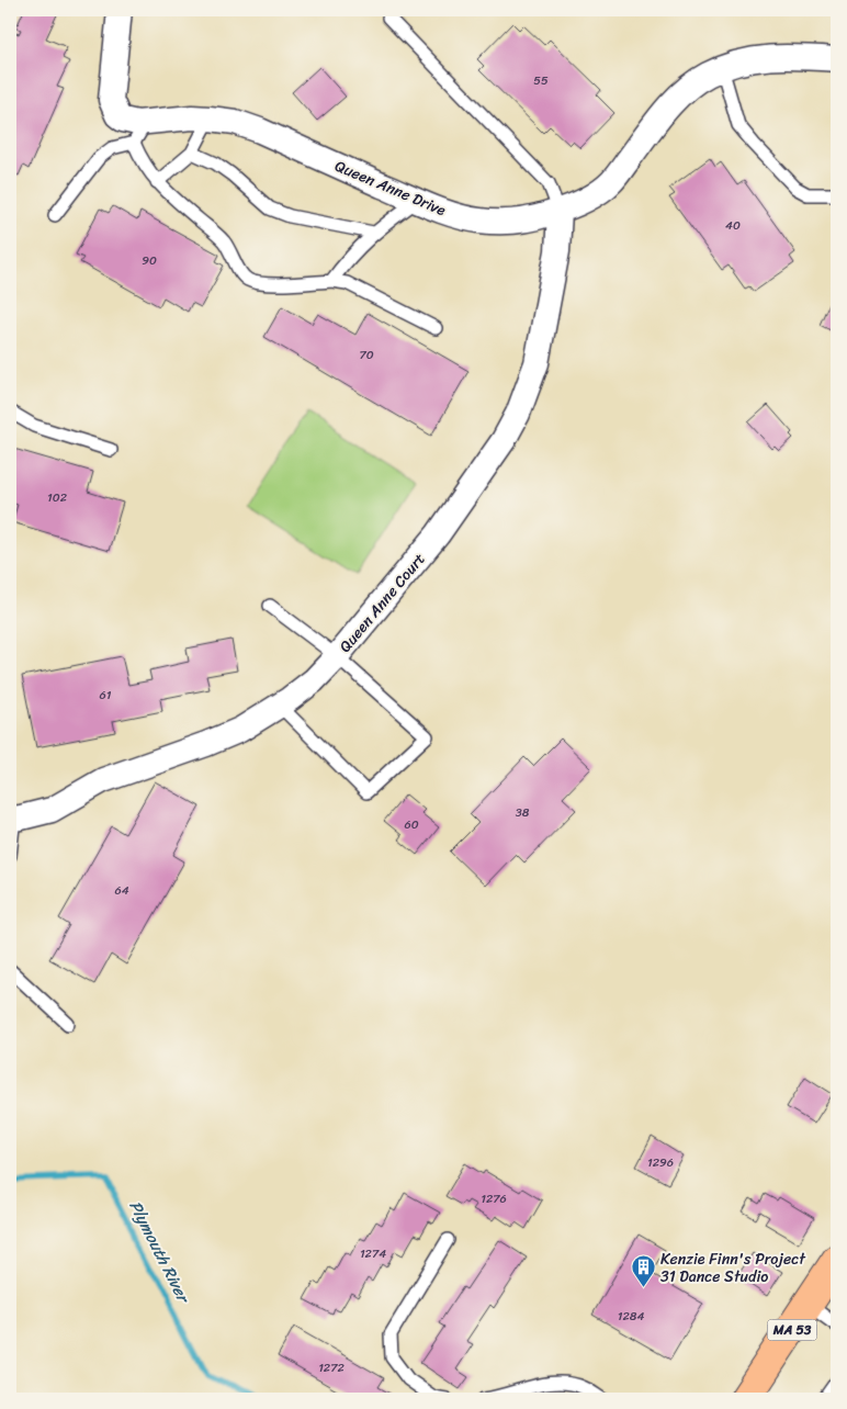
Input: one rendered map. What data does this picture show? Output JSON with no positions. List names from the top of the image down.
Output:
{
  "streets": {
    "main road": ["MA 53"],
    "street": ["Queen Anne Drive", "Queen Anne Court"]
  },
  "crossings": [
    ["Queen Anne Drive", "Queen Anne Court"]
  ],
  "water": ["Plymouth River"],
  "places": {
    "building": ["Kenzie Finn's Project 31 Dance Studio"]
  },
  "house_numbers": [
    "55",
    "40",
    "90",
    "70",
    "102",
    "61",
    "38",
    "60",
    "64",
    "1296",
    "1276",
    "1274",
    "1284",
    "1272"
  ]
}
